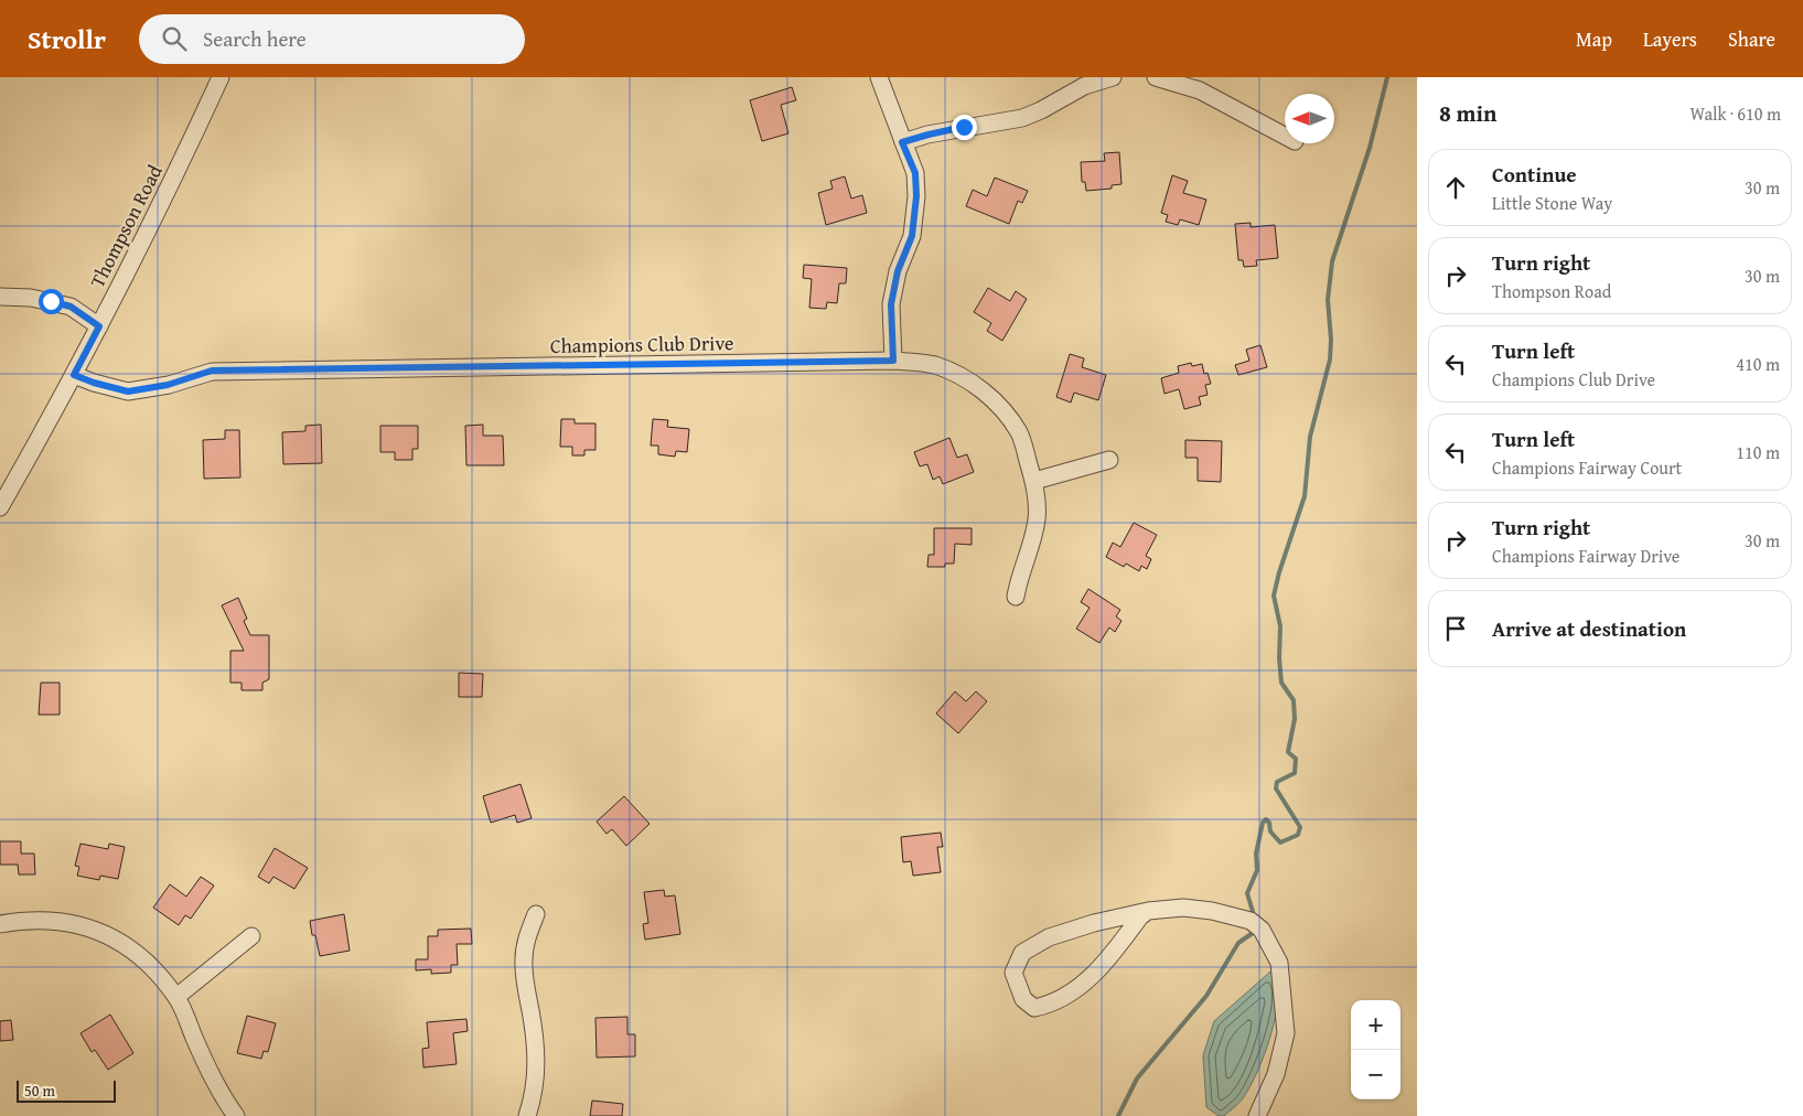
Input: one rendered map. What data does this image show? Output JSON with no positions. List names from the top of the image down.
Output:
{
  "streets": {
    "street": ["Thompson Road", "Champions Club Drive"]
  },
  "crossings": [
    ["Thompson Road", "Champions Club Drive"]
  ],
  "scale_bar": "50 m",
  "north": "left",
  "page": {
    "header": "Strollr",
    "search": "Search here",
    "nav": ["Map", "Layers", "Share"],
    "heading": ["8 min", "Walk · 610 m"],
    "list": [
      ["Continue", "Little Stone Way", "30 m"],
      ["Turn right", "Thompson Road", "30 m"],
      ["Turn left", "Champions Club Drive", "410 m"],
      ["Turn left", "Champions Fairway Court", "110 m"],
      ["Turn right", "Champions Fairway Drive", "30 m"],
      "Arrive at destination"
    ],
    "map_buttons": ["+", "−"],
    "scale": "50 m"
  }
}
